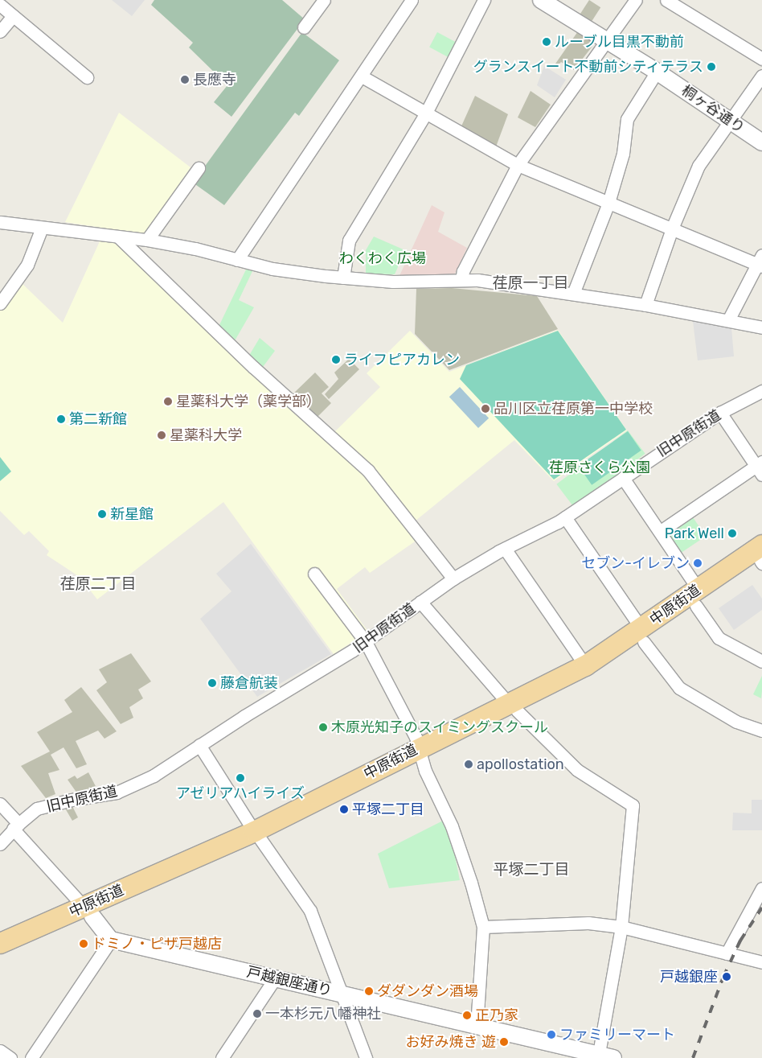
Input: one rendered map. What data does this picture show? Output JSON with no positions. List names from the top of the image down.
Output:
{
  "streets": {
    "main road": ["中原街道"],
    "street": ["桐ヶ谷通り", "旧中原街道", "戸越銀座通り"]
  },
  "districts": ["荏原一丁目", "荏原二丁目", "平塚二丁目"],
  "parks": ["わくわく広場", "荏原さくら公園"],
  "places": [
    "ルーブル目黒不動前",
    "グランスイート不動前シティテラス",
    "長應寺",
    "ライフピアカレン",
    "星薬科大学（薬学部）",
    "品川区立荏原第一中学校",
    "第二新館",
    "星薬科大学",
    "新星館",
    "Park Well",
    "セブン-イレブン",
    "藤倉航装",
    "木原光知子のスイミングスクール",
    "apollostation",
    "アゼリアハイライズ",
    "平塚二丁目",
    "ドミノ・ピザ戸越店",
    "戸越銀座",
    "ダダンダン酒場",
    "一本杉元八幡神社",
    "正乃家",
    "ファミリーマート",
    "お好み焼き 遊"
  ]
}
